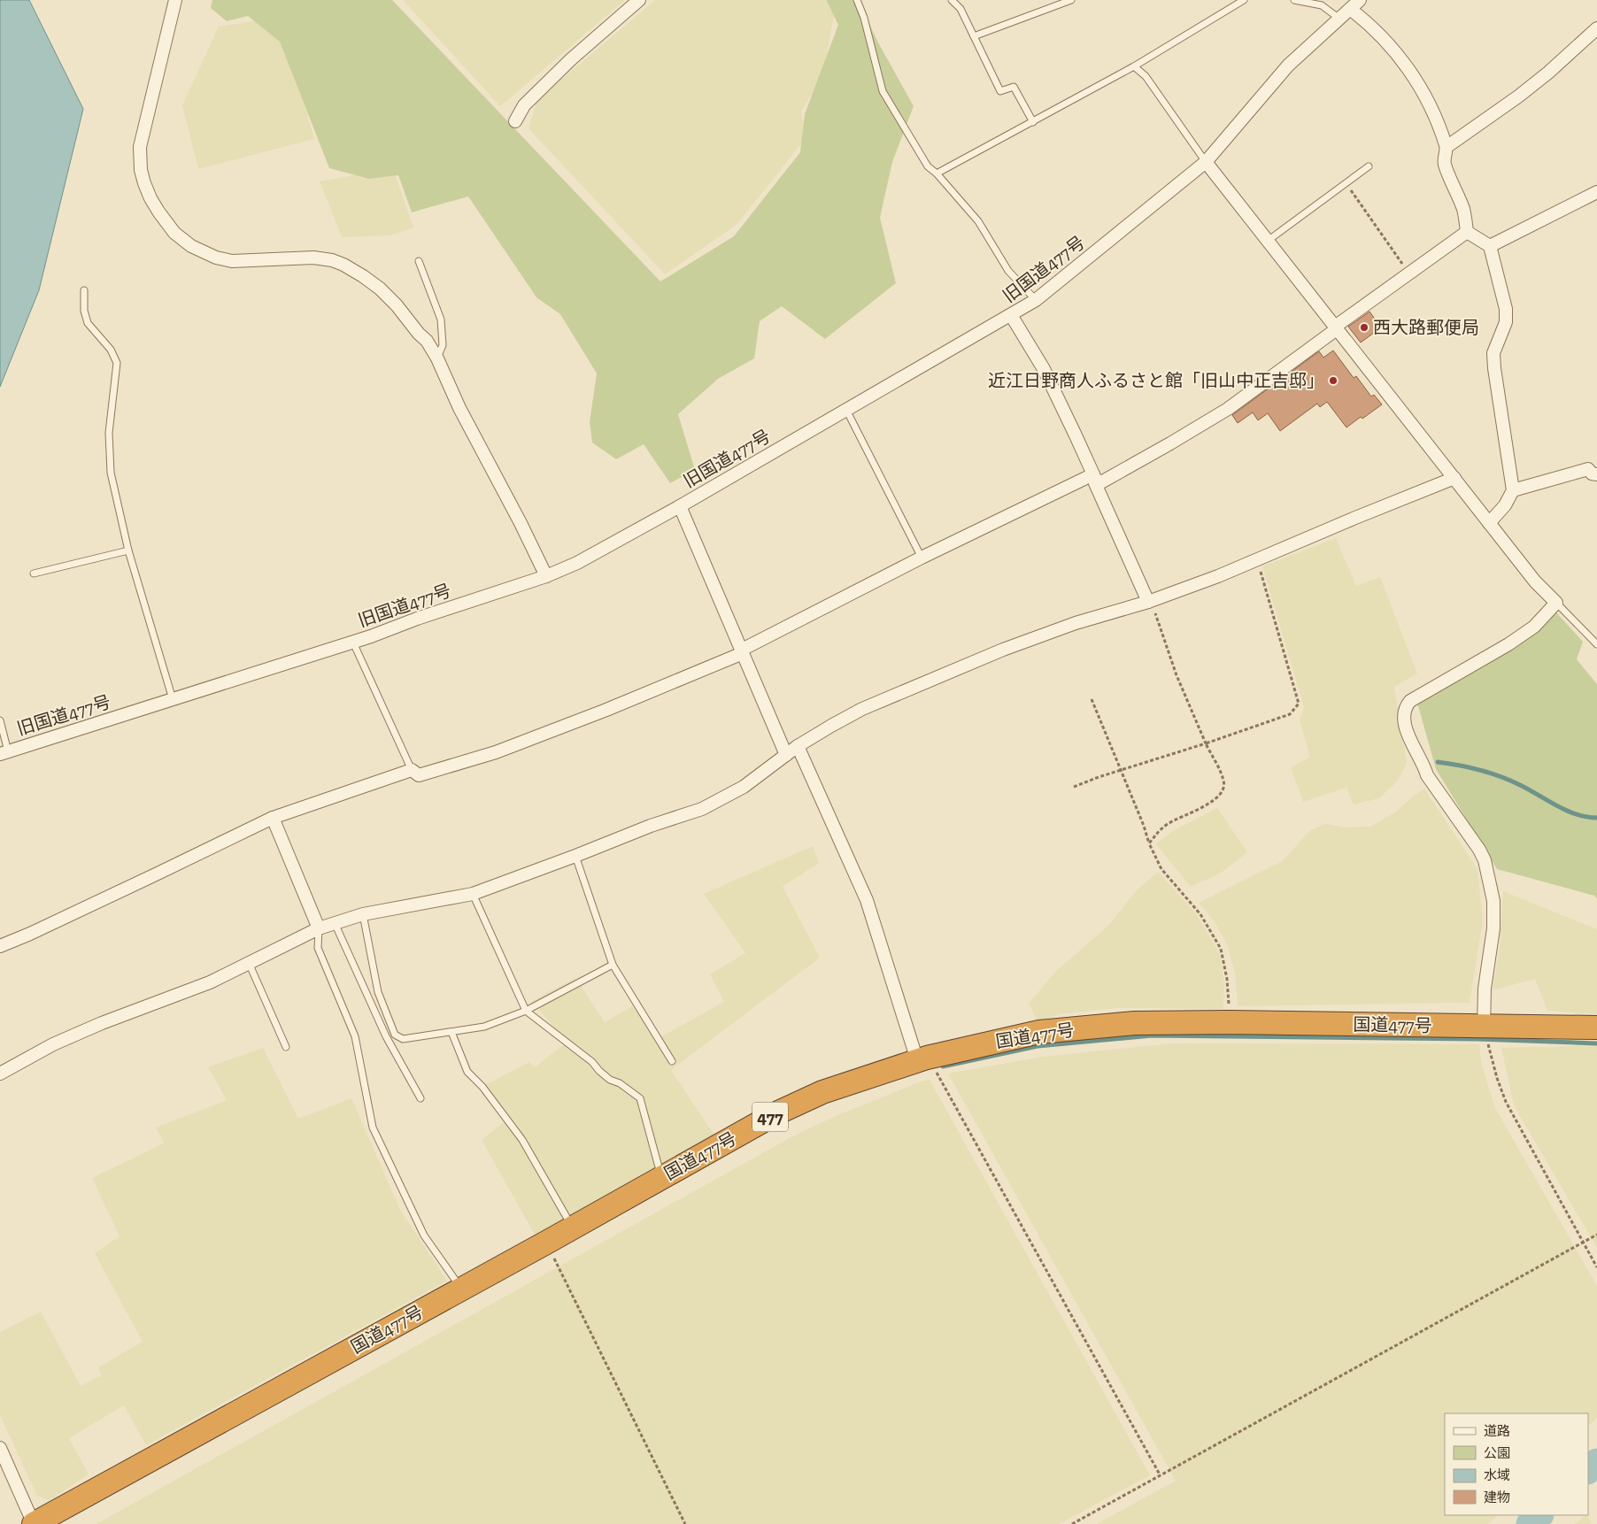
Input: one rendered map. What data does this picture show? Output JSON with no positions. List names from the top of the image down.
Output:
{
  "streets": {
    "highway": ["国道477号", "477"],
    "street": ["旧国道477号"]
  },
  "places": ["西大路郵便局", "近江日野商人ふるさと館「旧山中正吉邸」"],
  "legend": [
    "道路",
    "公園",
    "水域",
    "建物"
  ]
}
